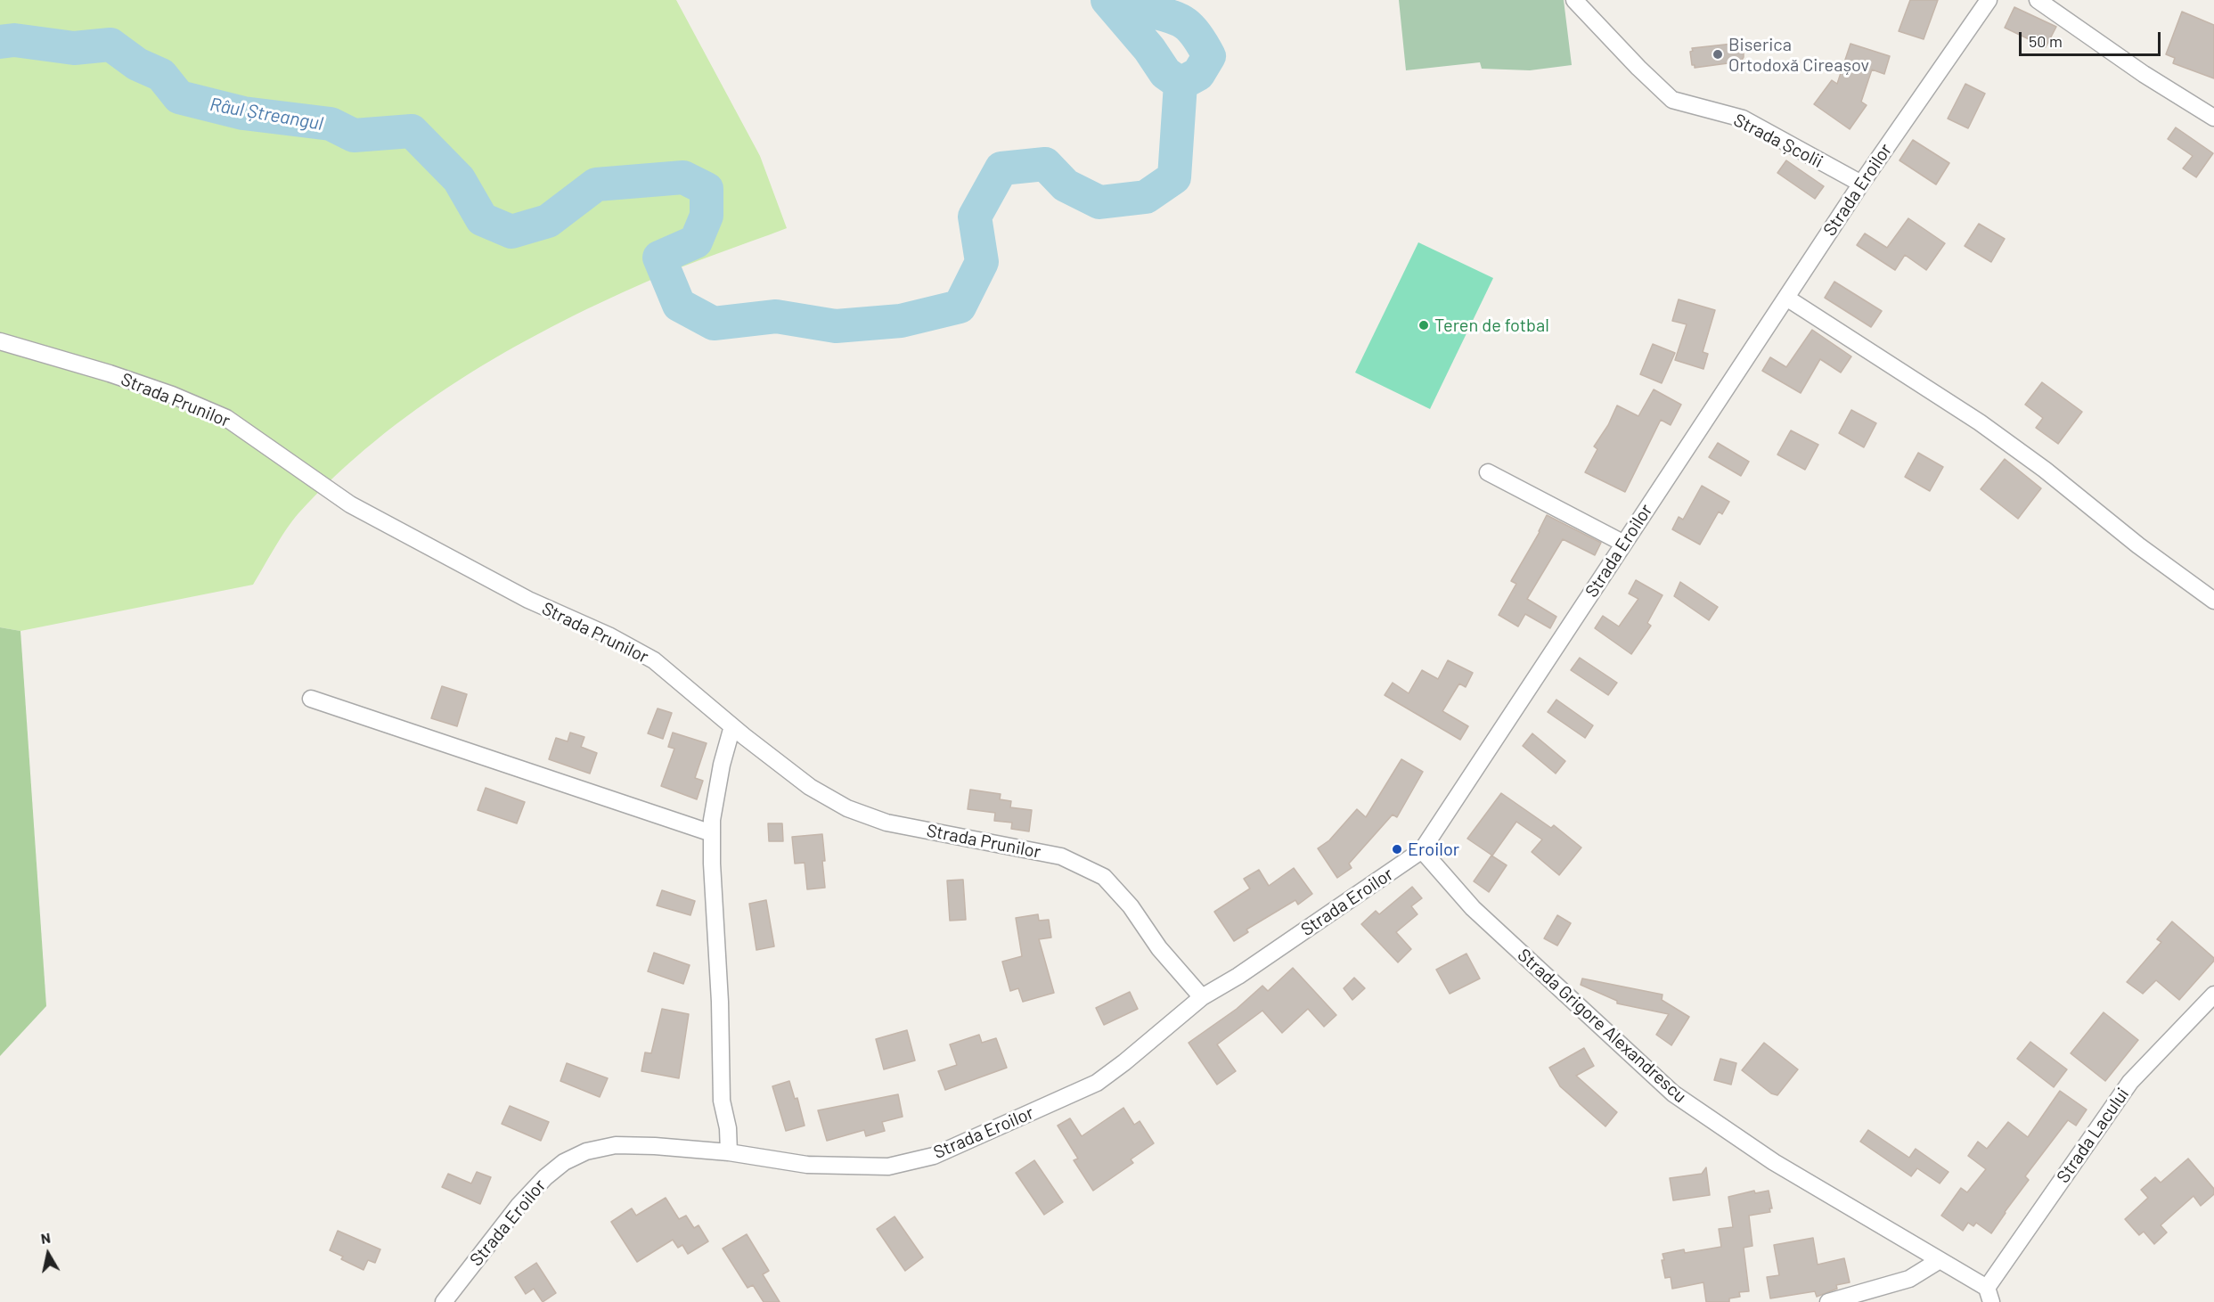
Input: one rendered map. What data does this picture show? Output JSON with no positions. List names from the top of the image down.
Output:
{
  "streets": {
    "street": [
      "Strada Școlii",
      "Strada Eroilor",
      "Strada Prunilor",
      "Strada Grigore Alexandrescu",
      "Strada Lacului"
    ]
  },
  "crossings": [
    ["Strada Școlii", "Strada Eroilor"],
    ["Strada Eroilor", "Strada Prunilor"],
    ["Strada Eroilor", "Strada Grigore Alexandrescu"],
    ["Strada Grigore Alexandrescu", "Strada Lacului"]
  ],
  "water": ["Râul Ștreangul"],
  "places": ["Biserica Ortodoxă Cireașov", "Teren de fotbal", "Eroilor"],
  "scale_bar": "50 m",
  "north": "top"
}
